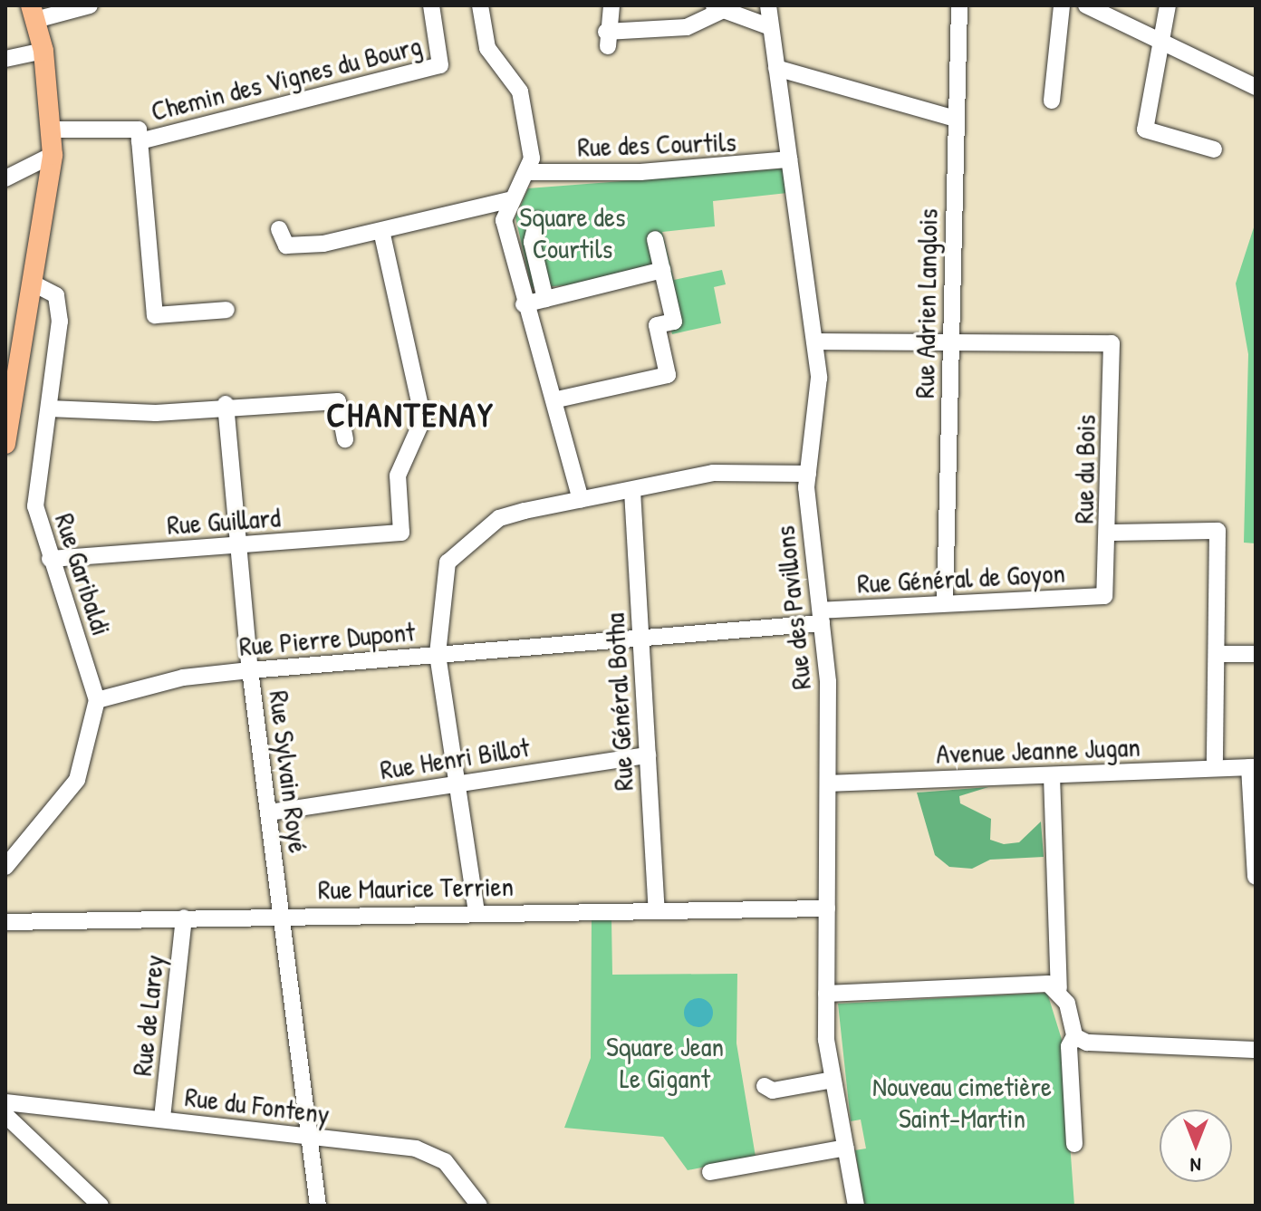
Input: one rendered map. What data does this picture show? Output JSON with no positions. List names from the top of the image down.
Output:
{
  "streets": {
    "street": [
      "Chemin des Vignes du Bourg",
      "Rue des Courtils",
      "Rue Adrien Langlois",
      "Rue du Bois",
      "Rue Guillard",
      "Rue Garibaldi",
      "Rue Général de Goyon",
      "Rue des Pavillons",
      "Rue Pierre Dupont",
      "Rue Général Botha",
      "Avenue Jeanne Jugan",
      "Rue Henri Billot",
      "Rue Sylvain Royé",
      "Rue Maurice Terrien",
      "Rue de Larey",
      "Rue du Fonteny"
    ]
  },
  "crossings": [
    ["Rue des Courtils", "Rue des Pavillons"],
    ["Rue Adrien Langlois", "Rue du Bois"],
    ["Rue Adrien Langlois", "Rue Général de Goyon"],
    ["Rue du Bois", "Rue Général de Goyon"],
    ["Rue Guillard", "Rue Garibaldi"],
    ["Rue Guillard", "Rue Sylvain Royé"],
    ["Rue Garibaldi", "Rue Pierre Dupont"],
    ["Rue Général de Goyon", "Rue des Pavillons"],
    ["Rue Général de Goyon", "Rue Pierre Dupont"],
    ["Rue Général de Goyon", "Rue Général Botha"],
    ["Rue des Pavillons", "Rue Pierre Dupont"],
    ["Rue des Pavillons", "Avenue Jeanne Jugan"],
    ["Rue des Pavillons", "Rue Maurice Terrien"],
    ["Rue Pierre Dupont", "Rue Général Botha"],
    ["Rue Pierre Dupont", "Rue Sylvain Royé"],
    ["Rue Général Botha", "Rue Henri Billot"],
    ["Rue Général Botha", "Rue Maurice Terrien"],
    ["Rue Henri Billot", "Rue Sylvain Royé"],
    ["Rue Sylvain Royé", "Rue Maurice Terrien"],
    ["Rue Sylvain Royé", "Rue du Fonteny"],
    ["Rue Maurice Terrien", "Rue de Larey"],
    ["Rue de Larey", "Rue du Fonteny"]
  ],
  "districts": ["CHANTENAY"],
  "parks": ["Square des Courtils", "Square Jean Le Gigant", "Nouveau cimetière Saint-Martin"],
  "north": "bottom"
}
